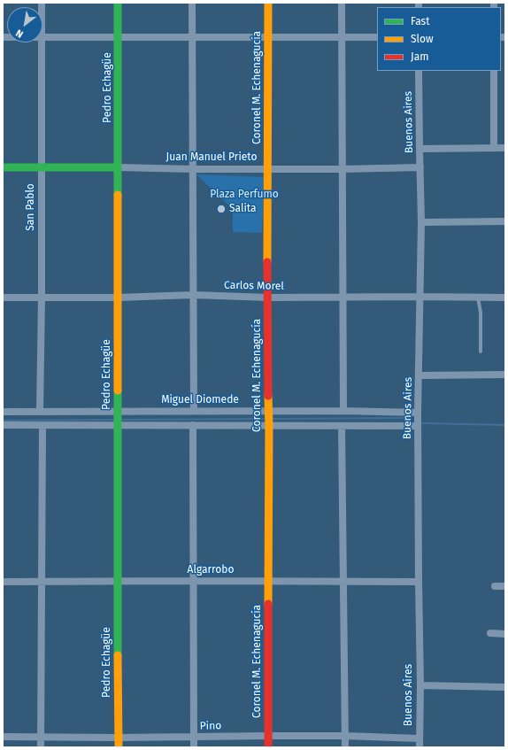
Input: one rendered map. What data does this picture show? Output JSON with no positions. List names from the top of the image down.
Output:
{
  "streets": {
    "street": [
      "Pedro Echagüe",
      "Coronel M. Echenagucía",
      "Buenos Aires",
      "Juan Manuel Prieto",
      "San Pablo",
      "Carlos Morel",
      "Miguel Diomede",
      "Algarrobo",
      "Pino"
    ]
  },
  "crossings": [
    ["Pedro Echagüe", "Juan Manuel Prieto"],
    ["Pedro Echagüe", "Carlos Morel"],
    ["Pedro Echagüe", "Miguel Diomede"],
    ["Pedro Echagüe", "Algarrobo"],
    ["Pedro Echagüe", "Pino"],
    ["Coronel M. Echenagucía", "Juan Manuel Prieto"],
    ["Coronel M. Echenagucía", "Carlos Morel"],
    ["Coronel M. Echenagucía", "Miguel Diomede"],
    ["Coronel M. Echenagucía", "Algarrobo"],
    ["Coronel M. Echenagucía", "Pino"],
    ["Buenos Aires", "Juan Manuel Prieto"],
    ["Buenos Aires", "Carlos Morel"],
    ["Buenos Aires", "Miguel Diomede"],
    ["Buenos Aires", "Algarrobo"],
    ["Buenos Aires", "Pino"],
    ["Juan Manuel Prieto", "San Pablo"],
    ["San Pablo", "Carlos Morel"],
    ["San Pablo", "Miguel Diomede"]
  ],
  "parks": ["Plaza Perfumo"],
  "places": ["Salita"],
  "legend": ["Fast", "Slow", "Jam"],
  "north": "bottom left"
}
